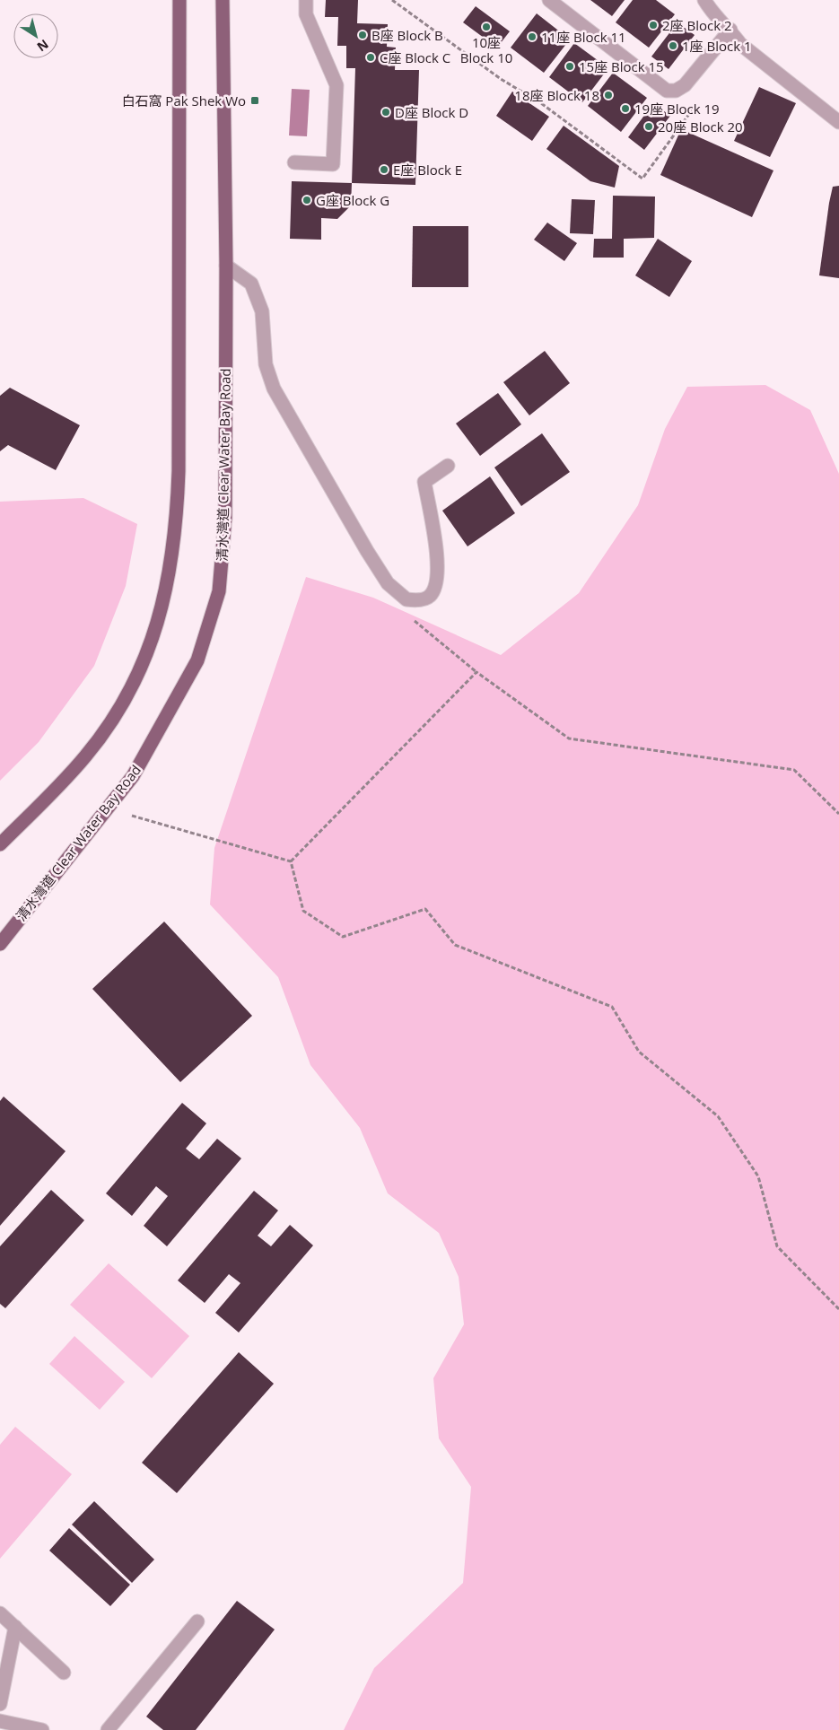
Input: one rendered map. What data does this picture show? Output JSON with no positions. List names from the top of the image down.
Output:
{
  "streets": {
    "main road": ["清水灣道 Clear Water Bay Road"]
  },
  "places": {
    "other": [
      "2座 Block 2",
      "10座 Block 10",
      "B座 Block B",
      "11座 Block 11",
      "1座 Block 1",
      "C座 Block C",
      "15座 Block 15",
      "18座 Block 18",
      "19座 Block 19",
      "D座 Block D",
      "20座 Block 20",
      "E座 Block E",
      "G座 Block G"
    ],
    "transit": ["白石窩 Pak Shek Wo"]
  },
  "north": "bottom right"
}
